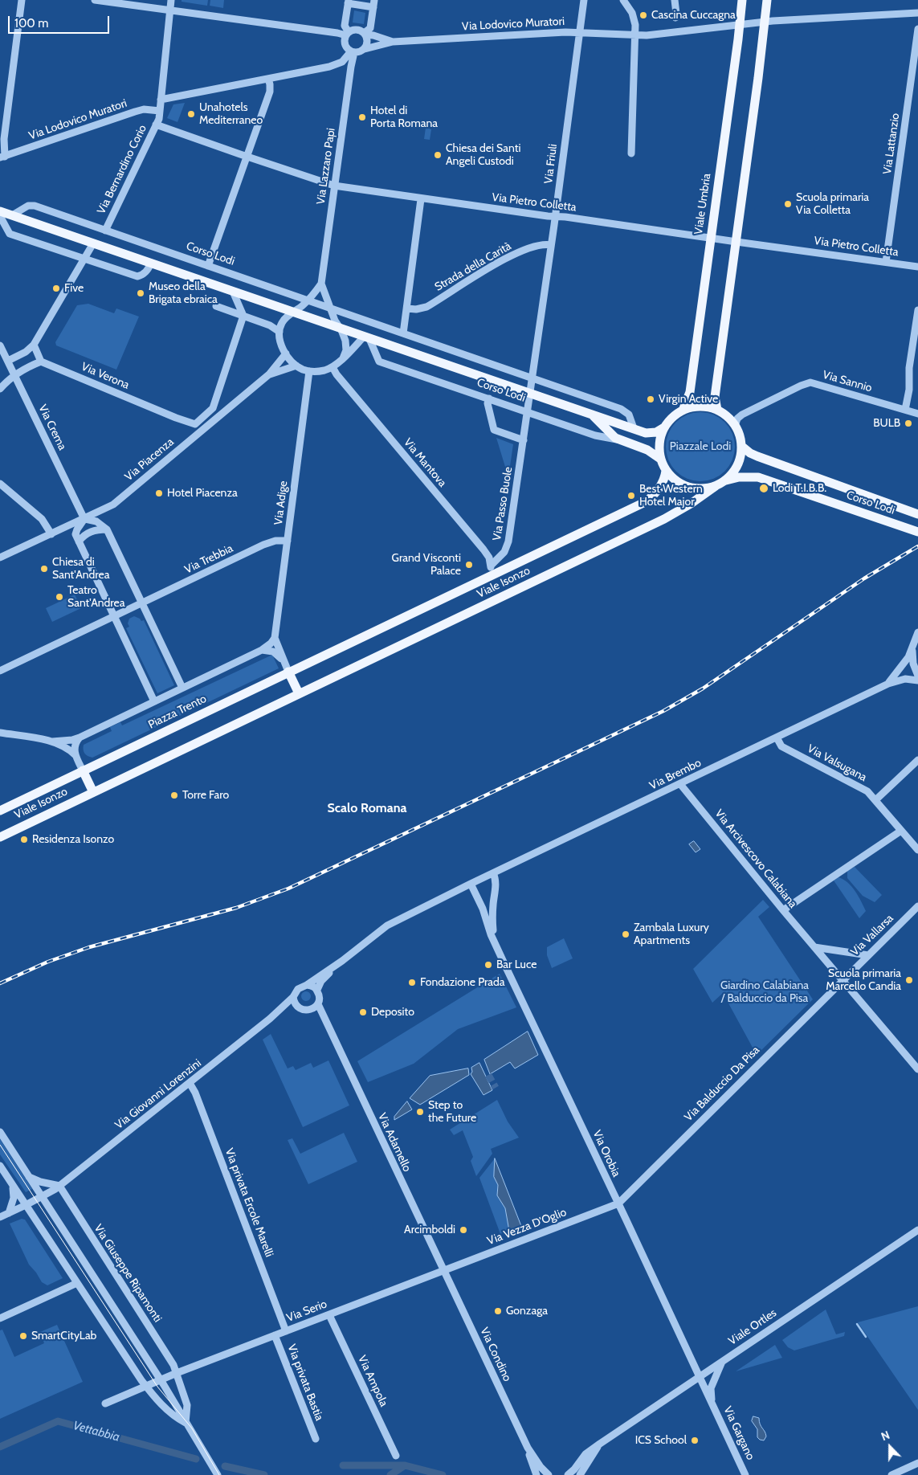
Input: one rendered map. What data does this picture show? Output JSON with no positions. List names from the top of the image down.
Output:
{
  "streets": {
    "main road": [
      "Viale Umbria",
      "Corso Lodi",
      "Viale Isonzo",
      "Piazza Trento"
    ],
    "street": [
      "Via Lodovico Muratori",
      "Via Lattanzio",
      "Via Friuli",
      "Via Lazzaro Papi",
      "Via Bernardino Corio",
      "Via Pietro Colletta",
      "Strada della Carità",
      "Via Verona",
      "Via Sannio",
      "Via Crema",
      "Via Piacenza",
      "Via Mantova",
      "Via Adige",
      "Via Passo Buole",
      "Via Trebbia",
      "Via Valsugana",
      "Via Brembo",
      "Via Arcivescovo Calabiana",
      "Via Vallarsa",
      "Via Balduccio Da Pisa",
      "Via Giovanni Lorenzini",
      "Via Adamello",
      "Via Orobia",
      "Via privata Ercole Marelli",
      "Via Vezza D'Oglio",
      "Via Giuseppe Ripamonti",
      "Via Serio",
      "Viale Ortles",
      "Via Condino",
      "Via Ampola",
      "Via privata Bastia",
      "Via Gargano"
    ]
  },
  "crossings": [
    ["Via Lodovico Muratori", "Via Friuli"],
    ["Via Lodovico Muratori", "Via Lazzaro Papi"],
    ["Via Lodovico Muratori", "Via Bernardino Corio"],
    ["Via Lodovico Muratori", "Via Pietro Colletta"],
    ["Via Lodovico Muratori", "Viale Umbria"],
    ["Via Lattanzio", "Via Pietro Colletta"],
    ["Via Friuli", "Via Pietro Colletta"],
    ["Via Friuli", "Corso Lodi"],
    ["Via Friuli", "Strada della Carità"],
    ["Via Friuli", "Via Passo Buole"],
    ["Via Lazzaro Papi", "Via Pietro Colletta"],
    ["Via Lazzaro Papi", "Corso Lodi"],
    ["Via Lazzaro Papi", "Via Piacenza"],
    ["Via Lazzaro Papi", "Via Mantova"],
    ["Via Lazzaro Papi", "Via Adige"],
    ["Via Bernardino Corio", "Via Pietro Colletta"],
    ["Via Bernardino Corio", "Corso Lodi"],
    ["Via Pietro Colletta", "Viale Umbria"],
    ["Viale Umbria", "Corso Lodi"],
    ["Viale Umbria", "Via Sannio"],
    ["Viale Umbria", "Viale Isonzo"],
    ["Corso Lodi", "Via Sannio"],
    ["Corso Lodi", "Via Piacenza"],
    ["Corso Lodi", "Via Mantova"],
    ["Corso Lodi", "Via Adige"],
    ["Corso Lodi", "Via Passo Buole"],
    ["Corso Lodi", "Viale Isonzo"],
    ["Via Sannio", "Viale Isonzo"],
    ["Via Crema", "Via Piacenza"],
    ["Via Piacenza", "Via Mantova"],
    ["Via Piacenza", "Via Adige"],
    ["Via Mantova", "Via Adige"],
    ["Via Mantova", "Via Passo Buole"],
    ["Via Adige", "Via Trebbia"],
    ["Via Adige", "Piazza Trento"],
    ["Viale Isonzo", "Piazza Trento"],
    ["Via Valsugana", "Via Brembo"],
    ["Via Brembo", "Via Arcivescovo Calabiana"],
    ["Via Brembo", "Via Giovanni Lorenzini"],
    ["Via Brembo", "Via Orobia"],
    ["Via Arcivescovo Calabiana", "Via Vallarsa"],
    ["Via Arcivescovo Calabiana", "Via Balduccio Da Pisa"],
    ["Via Vallarsa", "Via Balduccio Da Pisa"],
    ["Via Balduccio Da Pisa", "Via Orobia"],
    ["Via Balduccio Da Pisa", "Via Vezza D'Oglio"],
    ["Via Giovanni Lorenzini", "Via Orobia"],
    ["Via Giovanni Lorenzini", "Via privata Ercole Marelli"],
    ["Via Giovanni Lorenzini", "Via Giuseppe Ripamonti"],
    ["Via Adamello", "Via Vezza D'Oglio"],
    ["Via Adamello", "Via Serio"],
    ["Via Adamello", "Via Condino"],
    ["Via Orobia", "Via Vezza D'Oglio"],
    ["Via Orobia", "Viale Ortles"],
    ["Via Orobia", "Via Gargano"],
    ["Via privata Ercole Marelli", "Via Serio"],
    ["Via Vezza D'Oglio", "Via Serio"],
    ["Via Vezza D'Oglio", "Via Condino"],
    ["Via Giuseppe Ripamonti", "Via Serio"],
    ["Via Serio", "Via Condino"],
    ["Via Serio", "Via Ampola"],
    ["Via Serio", "Via privata Bastia"],
    ["Viale Ortles", "Via Gargano"]
  ],
  "districts": ["Scalo Romana"],
  "water": ["Vettabbia"],
  "parks": ["Piazzale Lodi", "Giardino Calabiana / Balduccio da Pisa"],
  "places": [
    "Cascina Cuccagna",
    "Unahotels Mediterraneo",
    "Hotel di Porta Romana",
    "Chiesa dei Santi Angeli Custodi",
    "Scuola primaria Via Colletta",
    "Five",
    "Museo della Brigata ebraica",
    "Virgin Active",
    "BULB",
    "Lodi T.I.B.B.",
    "Hotel Piacenza",
    "Best Western Hotel Major",
    "Grand Visconti Palace",
    "Chiesa di Sant'Andrea",
    "Teatro Sant'Andrea",
    "Torre Faro",
    "Residenza Isonzo",
    "Zambala Luxury Apartments",
    "Bar Luce",
    "Scuola primaria Marcello Candia",
    "Fondazione Prada",
    "Deposito",
    "Step to the Future",
    "Arcimboldi",
    "Gonzaga",
    "SmartCityLab",
    "ICS School"
  ],
  "scale_bar": "100 m",
  "north": "top"
}
